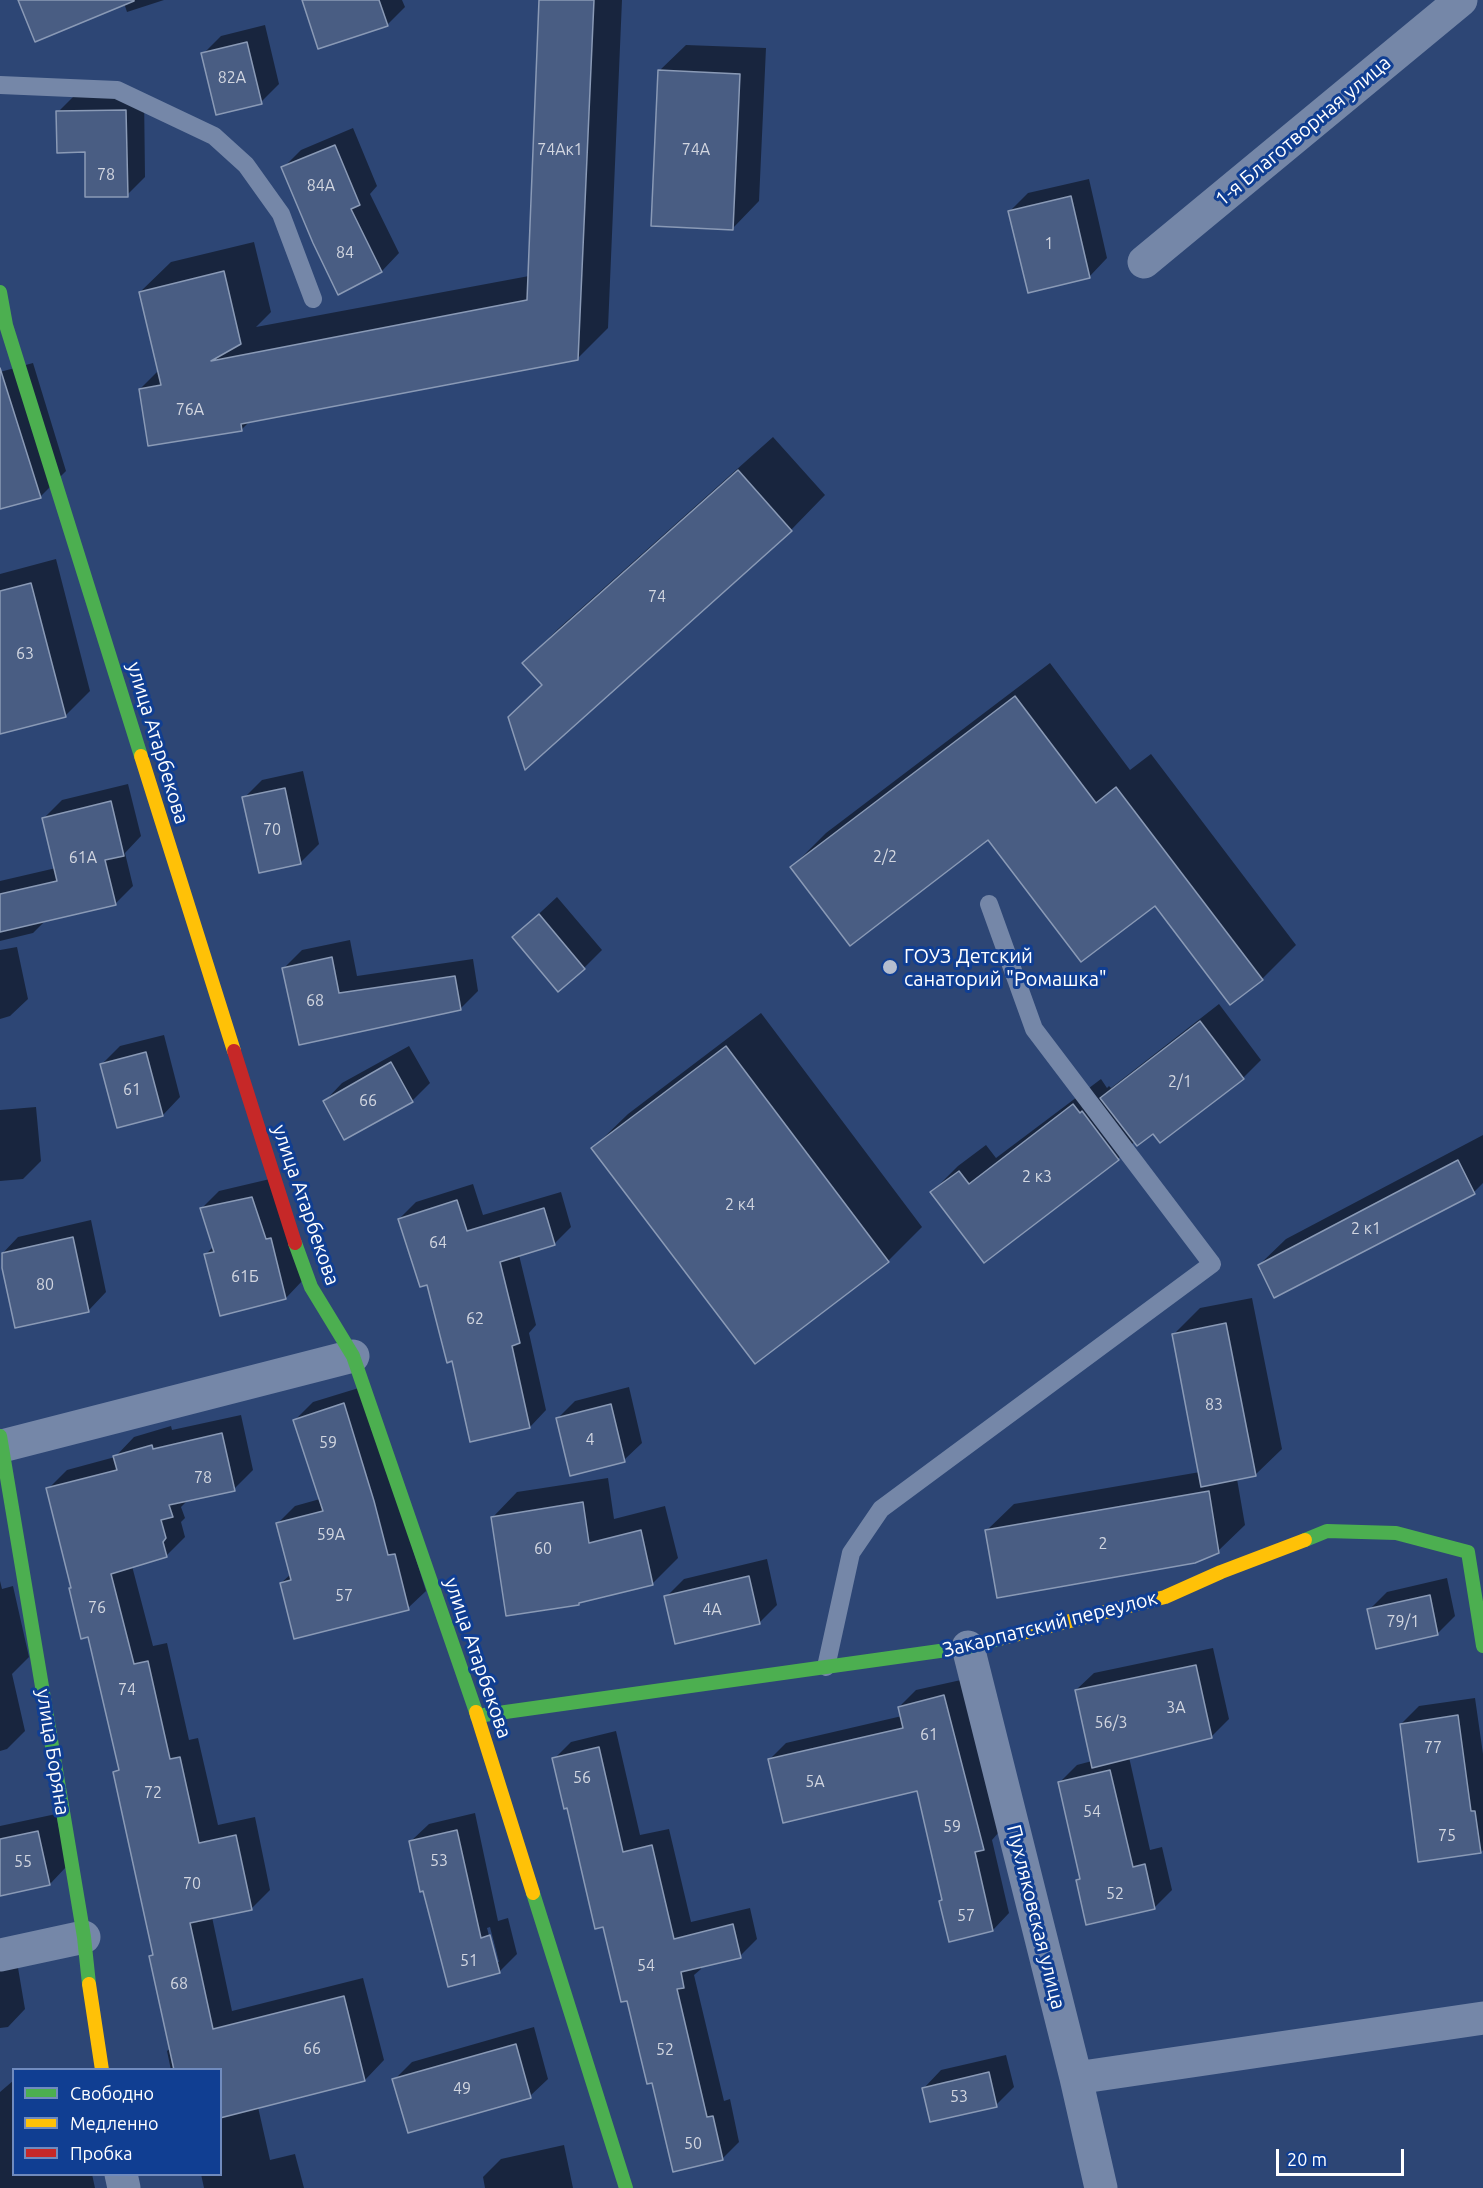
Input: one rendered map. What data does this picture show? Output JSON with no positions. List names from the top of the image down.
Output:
{
  "streets": {
    "street": [
      "1-я Благотворная улица",
      "улица Атарбекова",
      "Закарпатский переулок",
      "улица Боряна",
      "Пухляковская улица"
    ]
  },
  "crossings": [
    ["улица Атарбекова", "Закарпатский переулок"],
    ["Закарпатский переулок", "Пухляковская улица"]
  ],
  "places": ["ГОУЗ Детский санаторий \"Ромашка\""],
  "house_numbers": [
    "82А",
    "74Ак1",
    "74А",
    "78",
    "84А",
    "1",
    "84",
    "76А",
    "74",
    "63",
    "70",
    "2/2",
    "61А",
    "68",
    "2/1",
    "61",
    "66",
    "2 к3",
    "2 к4",
    "2 к1",
    "64",
    "61Б",
    "80",
    "62",
    "83",
    "4",
    "59",
    "78",
    "59А",
    "2",
    "60",
    "57",
    "76",
    "4А",
    "79/1",
    "74",
    "3А",
    "56/3",
    "61",
    "77",
    "56",
    "5А",
    "72",
    "54",
    "59",
    "75",
    "53",
    "55",
    "70",
    "52",
    "57",
    "51",
    "54",
    "68",
    "66",
    "52",
    "49",
    "53",
    "50"
  ],
  "legend": ["Свободно", "Медленно", "Пробка"],
  "scale_bar": "20 m"
}
